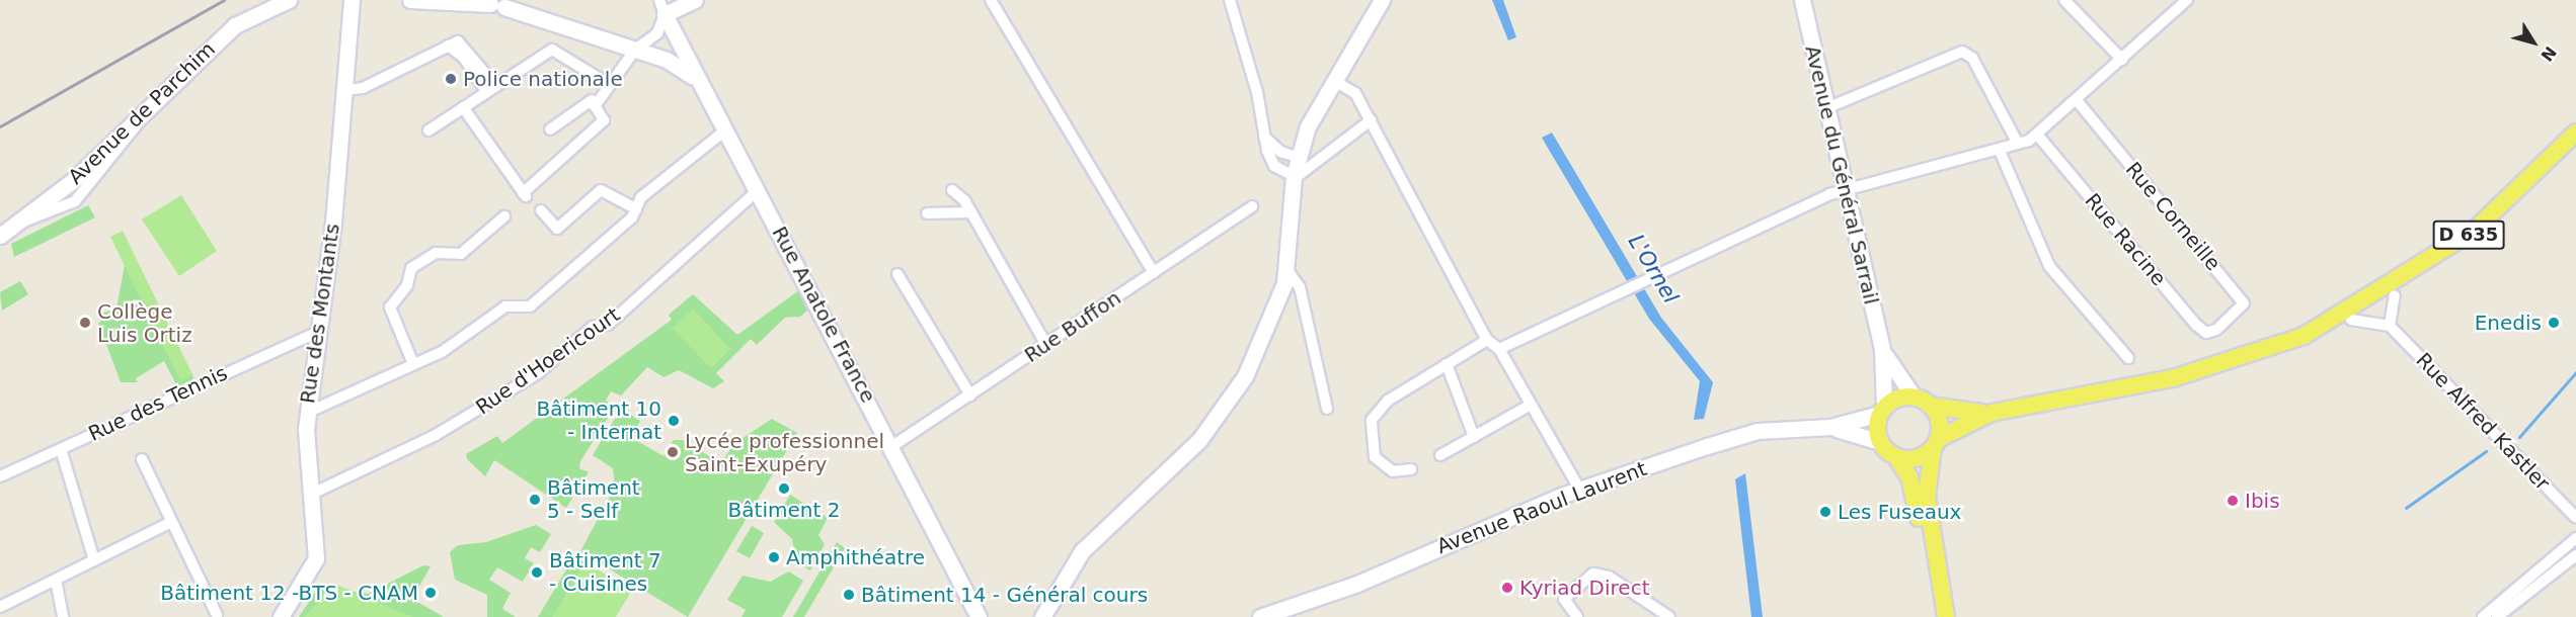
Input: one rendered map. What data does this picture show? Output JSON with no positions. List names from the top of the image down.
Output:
{
  "streets": {
    "main road": ["D 635"],
    "street": [
      "Avenue de Parchim",
      "Avenue du Général Sarrail",
      "Rue Corneille",
      "Rue Racine",
      "Rue des Montants",
      "Rue Anatole France",
      "Rue Buffon",
      "Rue d'Hoericourt",
      "Rue des Tennis",
      "Rue Alfred Kastler",
      "Avenue Raoul Laurent"
    ]
  },
  "crossings": [
    ["Avenue du Général Sarrail", "D 635"],
    ["Avenue du Général Sarrail", "Avenue Raoul Laurent"],
    ["Rue Corneille", "Rue Racine"],
    ["D 635", "Avenue Raoul Laurent"],
    ["Rue des Montants", "Rue d'Hoericourt"],
    ["Rue des Montants", "Rue des Tennis"],
    ["Rue Anatole France", "Rue Buffon"],
    ["Rue Anatole France", "Rue d'Hoericourt"]
  ],
  "water": ["L'Ornel"],
  "places": [
    "Police nationale",
    "Collège Luis Ortiz",
    "Enedis",
    "Bâtiment 10 - Internat",
    "Lycée professionnel Saint-Exupéry",
    "Bâtiment 2",
    "Bâtiment 5 - Self",
    "Ibis",
    "Les Fuseaux",
    "Amphithéatre",
    "Bâtiment 7 - Cuisines",
    "Kyriad Direct",
    "Bâtiment 12 -BTS - CNAM",
    "Bâtiment 14 - Général cours"
  ],
  "north": "bottom right"
}
